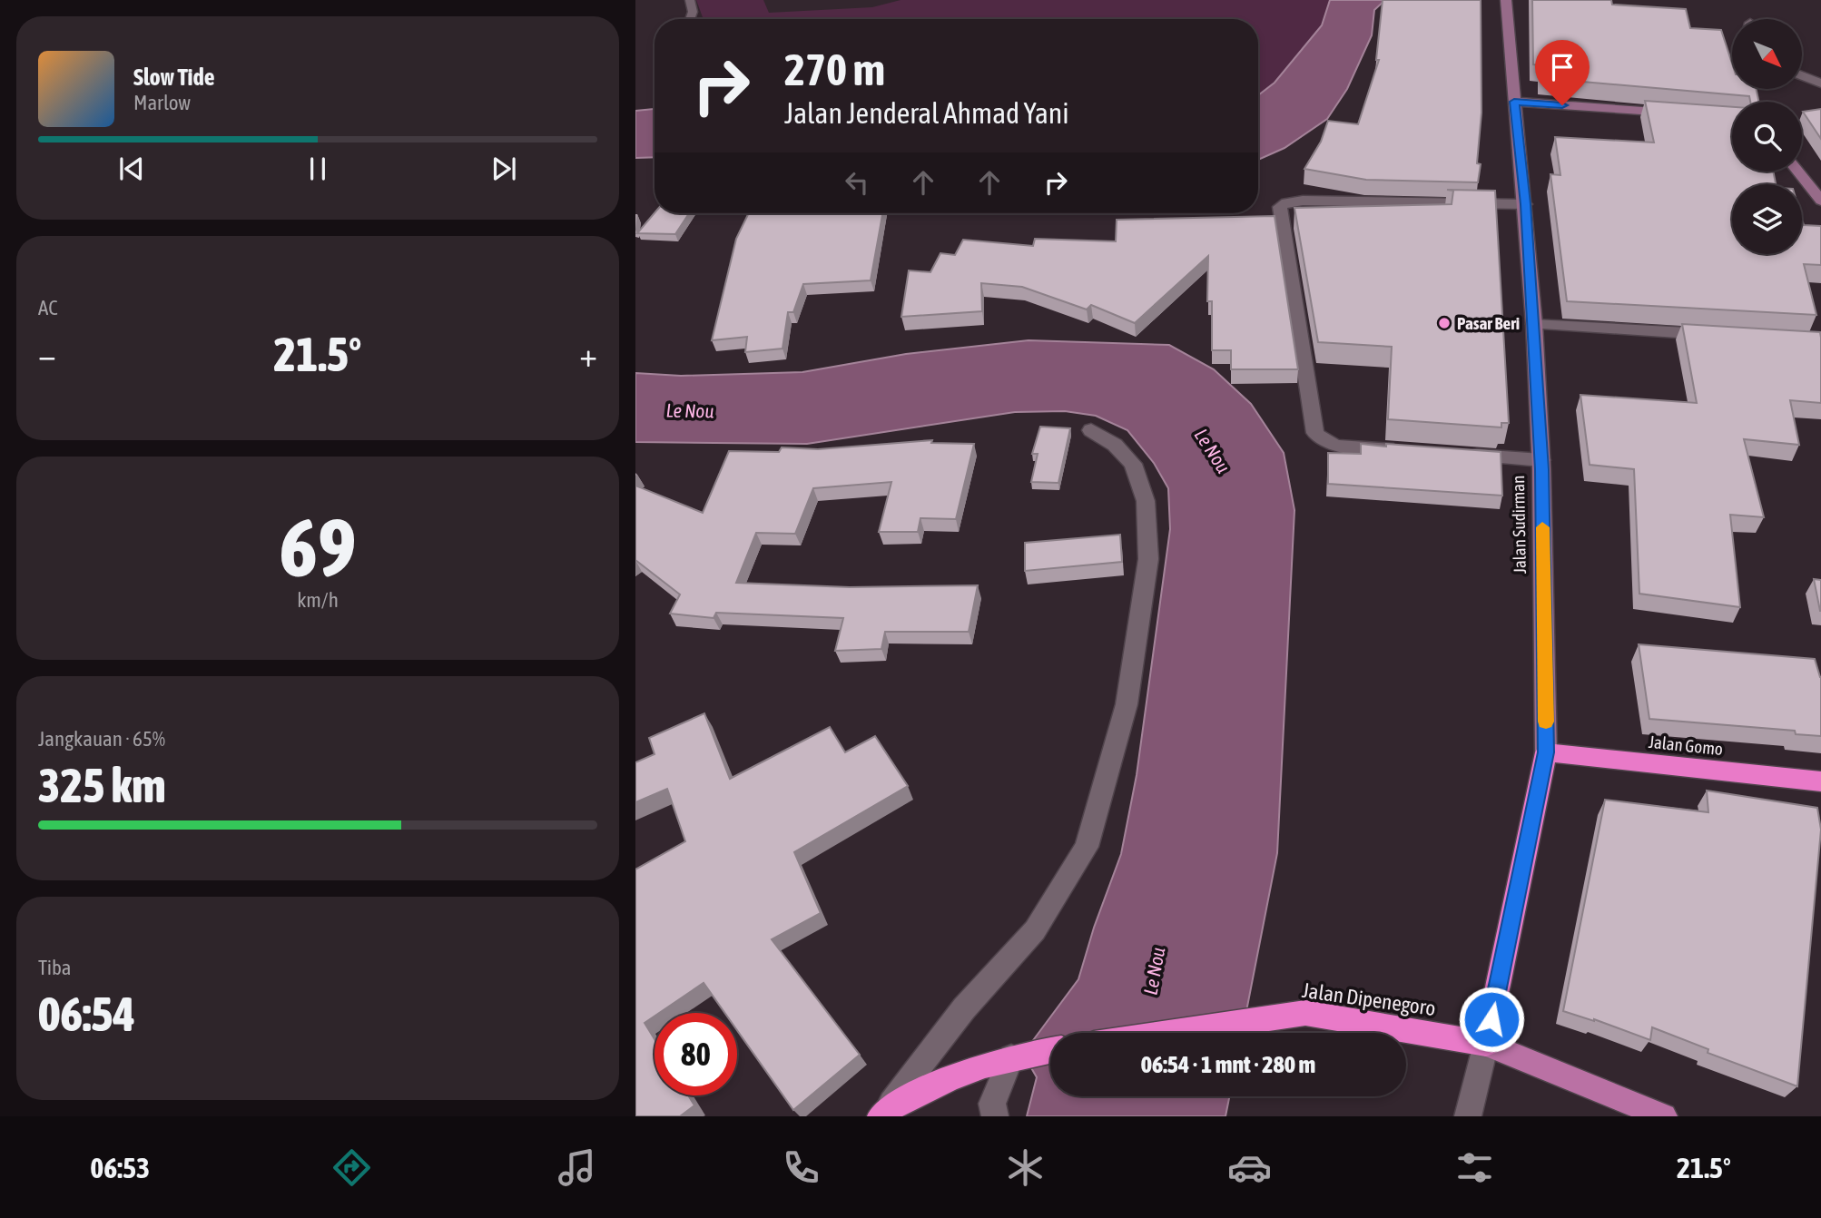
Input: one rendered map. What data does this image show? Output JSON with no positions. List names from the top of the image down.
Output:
{
  "streets": {
    "highway": ["Jalan Sudirman", "Jalan Gomo", "Jalan Dipenegoro"]
  },
  "crossings": [
    ["Jalan Sudirman", "Jalan Gomo"],
    ["Jalan Sudirman", "Jalan Dipenegoro"]
  ],
  "water": ["Le Nou"],
  "places": ["Pasar Beri"],
  "north": "bottom right",
  "page": {
    "turn": ["270 m", "Jalan Jenderal Ahmad Yani"],
    "song": ["Slow Tide", "Marlow"],
    "tile": [
      "AC",
      ["69", "km/h"],
      ["Jangkauan · 65%", "325 km"],
      ["Tiba", "06:54"]
    ],
    "heat": ["−", "21.5°", "+"],
    "limit": "80",
    "trip": "06:54 · 1 mnt · 280 m",
    "tabs": ["06:53", "21.5°"]
  }
}
